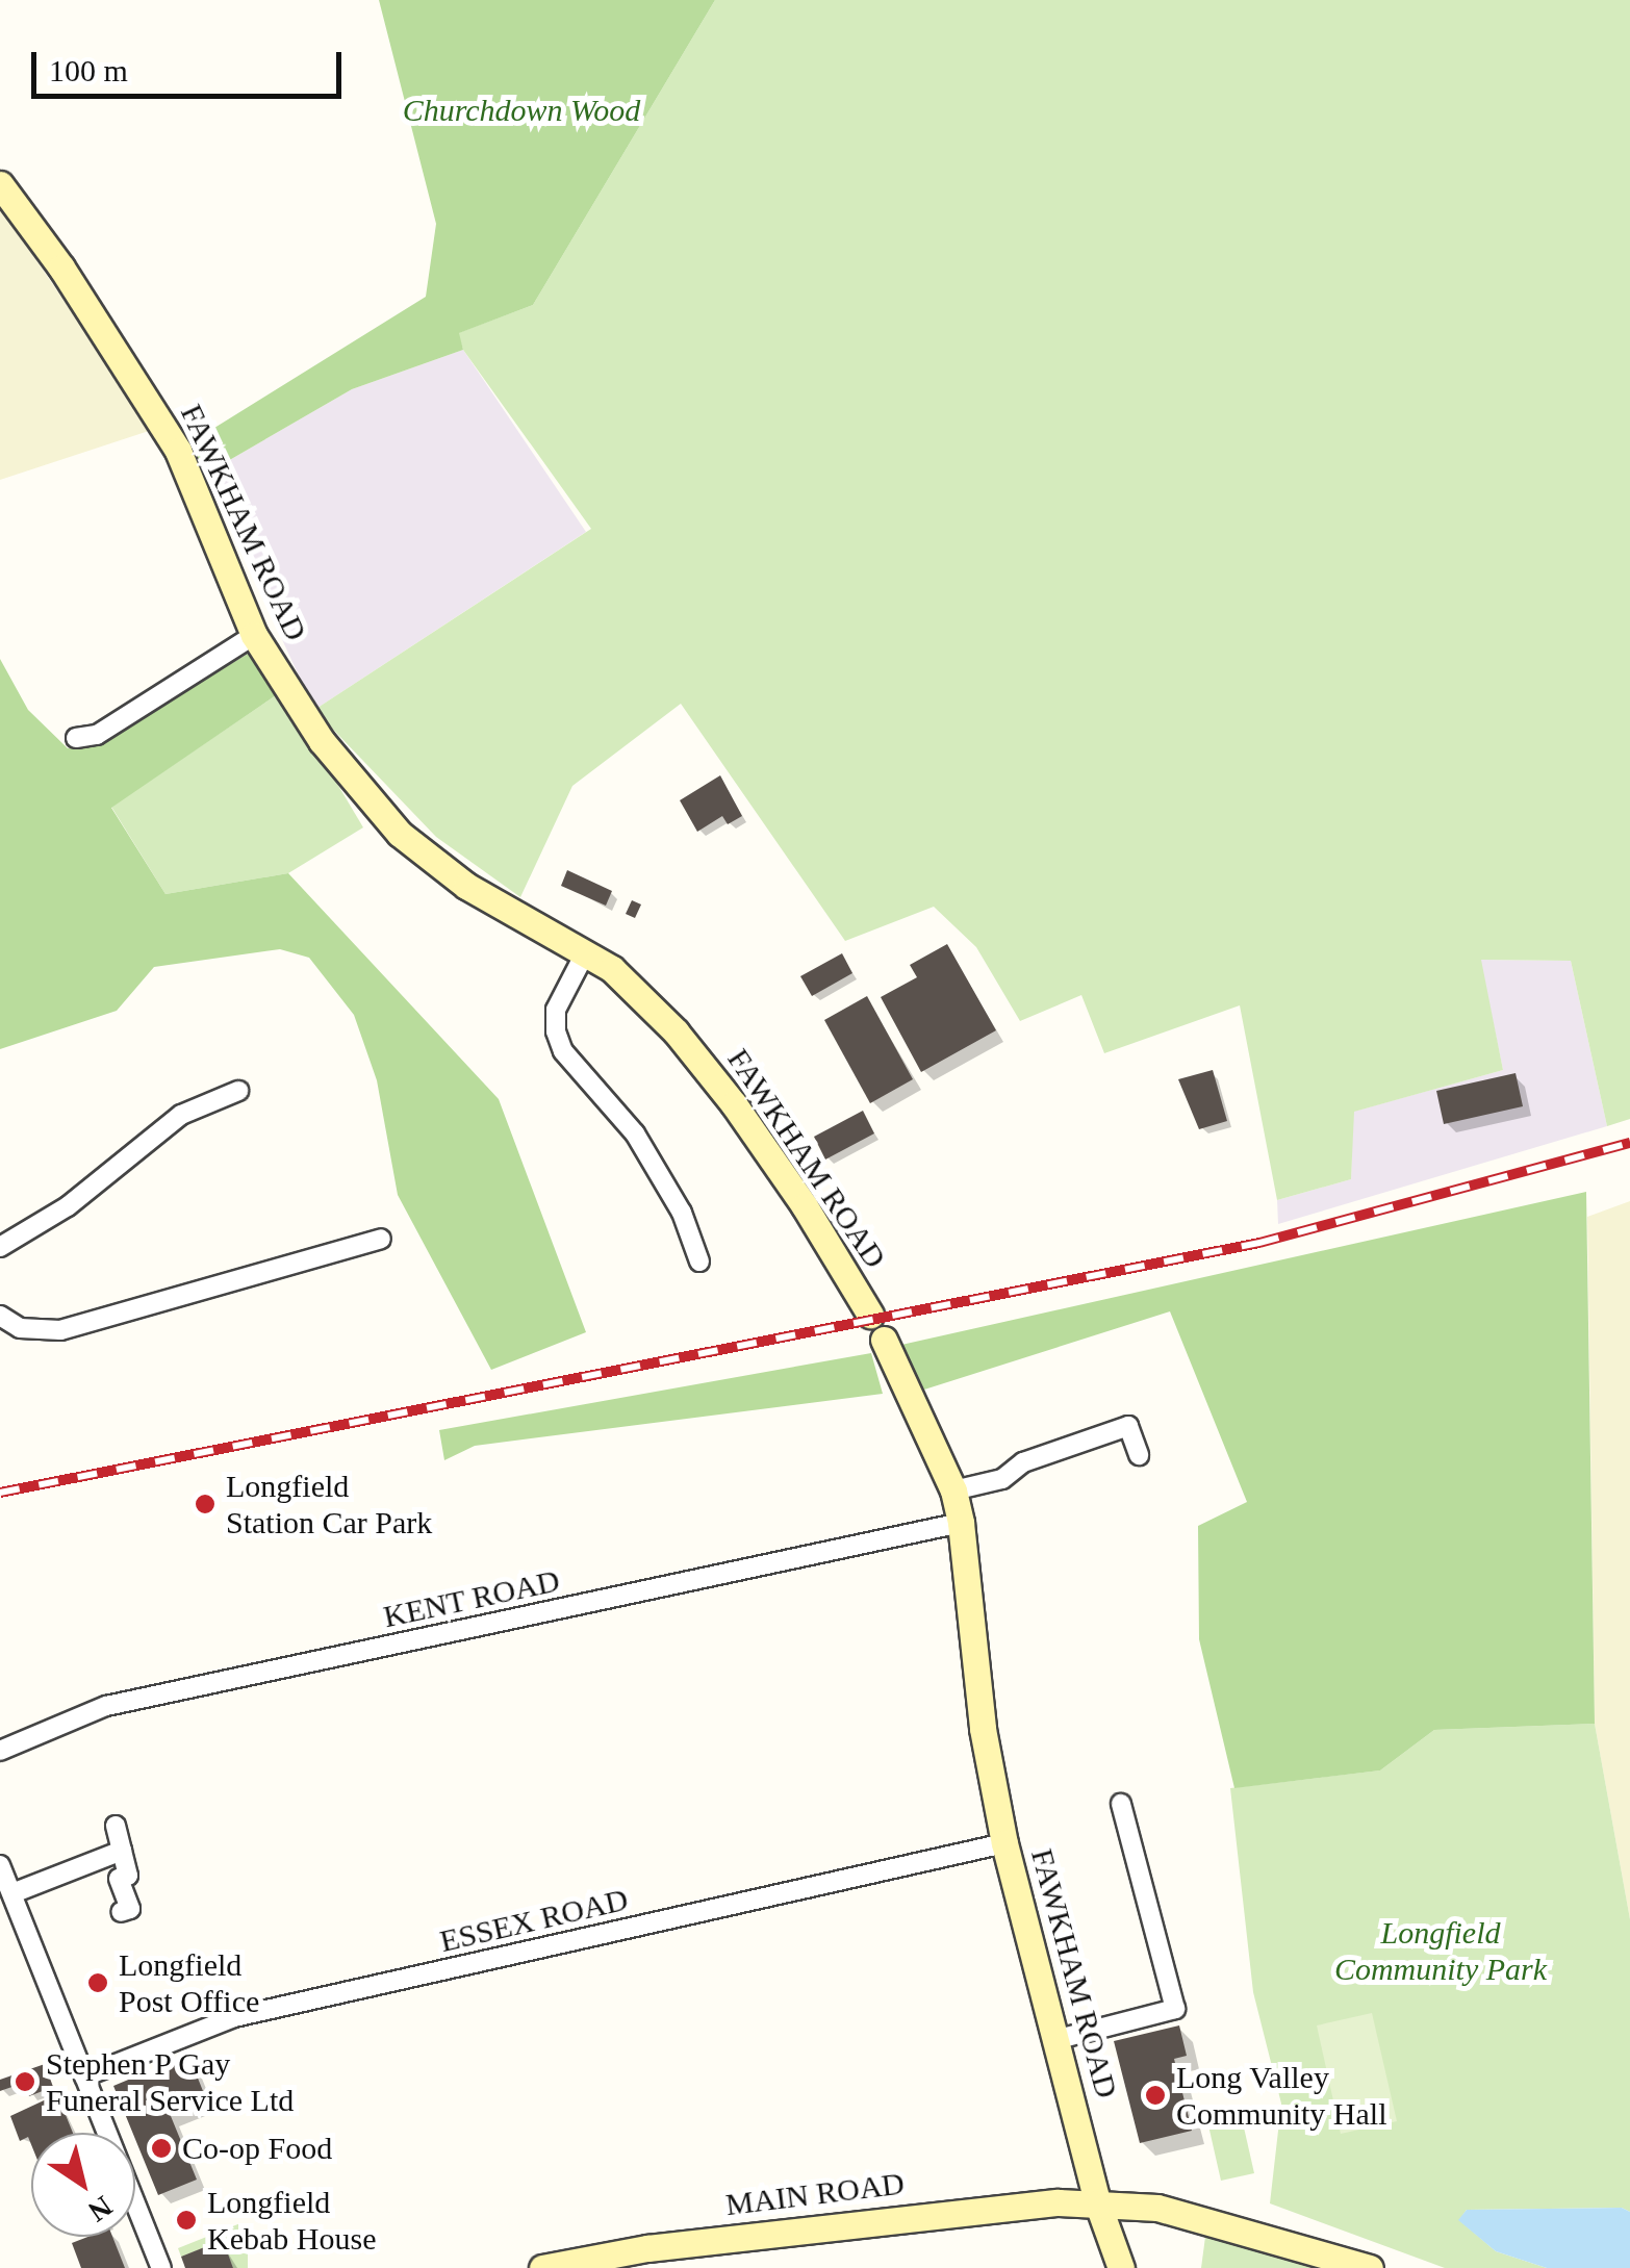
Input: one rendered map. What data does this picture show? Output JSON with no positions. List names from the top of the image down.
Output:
{
  "streets": {
    "street": [
      "FAWKHAM ROAD",
      "KENT ROAD",
      "ESSEX ROAD",
      "MAIN ROAD"
    ]
  },
  "crossings": [
    ["FAWKHAM ROAD", "KENT ROAD"],
    ["FAWKHAM ROAD", "ESSEX ROAD"],
    ["FAWKHAM ROAD", "MAIN ROAD"]
  ],
  "parks": ["Churchdown Wood", "Longfield Community Park"],
  "places": [
    "Longfield Station Car Park",
    "Longfield Post Office",
    "Stephen P Gay Funeral Service Ltd",
    "Long Valley Community Hall",
    "Co-op Food",
    "Longfield Kebab House"
  ],
  "scale_bar": "100 m",
  "north": "bottom right"
}
